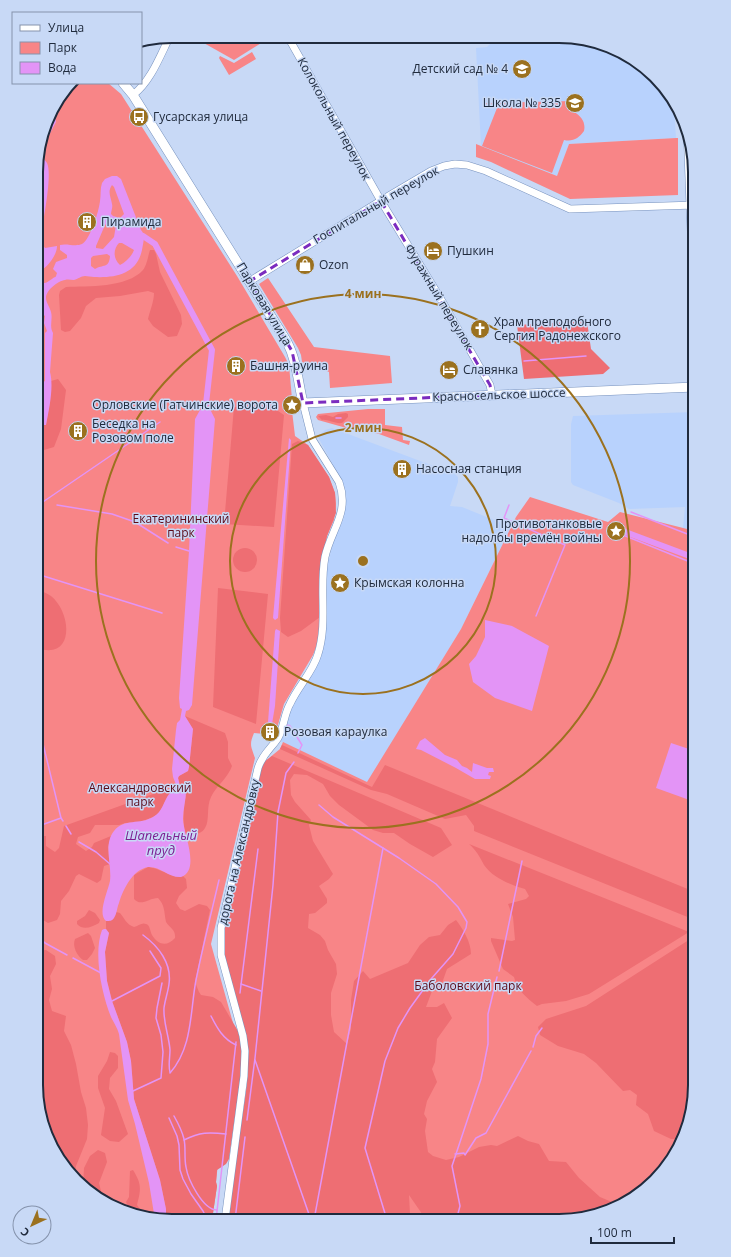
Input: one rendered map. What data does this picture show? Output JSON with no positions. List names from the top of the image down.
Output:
{
  "streets": {
    "main road": ["Парковая улица", "Красносельское шоссе"],
    "street": [
      "Колокольный переулок",
      "Госпитальный переулок",
      "Фуражный переулок",
      "дорога на Александровку"
    ]
  },
  "crossings": [
    ["Колокольный переулок", "Госпитальный переулок"],
    ["Колокольный переулок", "Фуражный переулок"],
    ["Госпитальный переулок", "Фуражный переулок"],
    ["Госпитальный переулок", "Парковая улица"],
    ["Фуражный переулок", "Красносельское шоссе"],
    ["Парковая улица", "Красносельское шоссе"],
    ["Парковая улица", "дорога на Александровку"]
  ],
  "water": ["Шапельный пруд"],
  "parks": ["Екатерининский парк", "Александровский парк", "Баболовский парк"],
  "places": {
    "school or university": ["Детский сад № 4", "Школа № 335"],
    "bus stop": ["Гусарская улица"],
    "building": [
      "Пирамида",
      "Башня-руина",
      "Беседка на Розовом поле",
      "Насосная станция",
      "Розовая караулка"
    ],
    "hotel": ["Пушкин", "Славянка"],
    "shop": ["Ozon"],
    "church": ["Храм преподобного Сергия Радонежского"],
    "place": ["Орловские (Гатчинские) ворота", "Противотанковые надолбы времён войны", "Крымская колонна"]
  },
  "legend": ["Улица", "Парк", "Вода"],
  "scale_bar": "100 m",
  "north": "bottom left",
  "rings": ["4 мин", "2 мин"]
}
